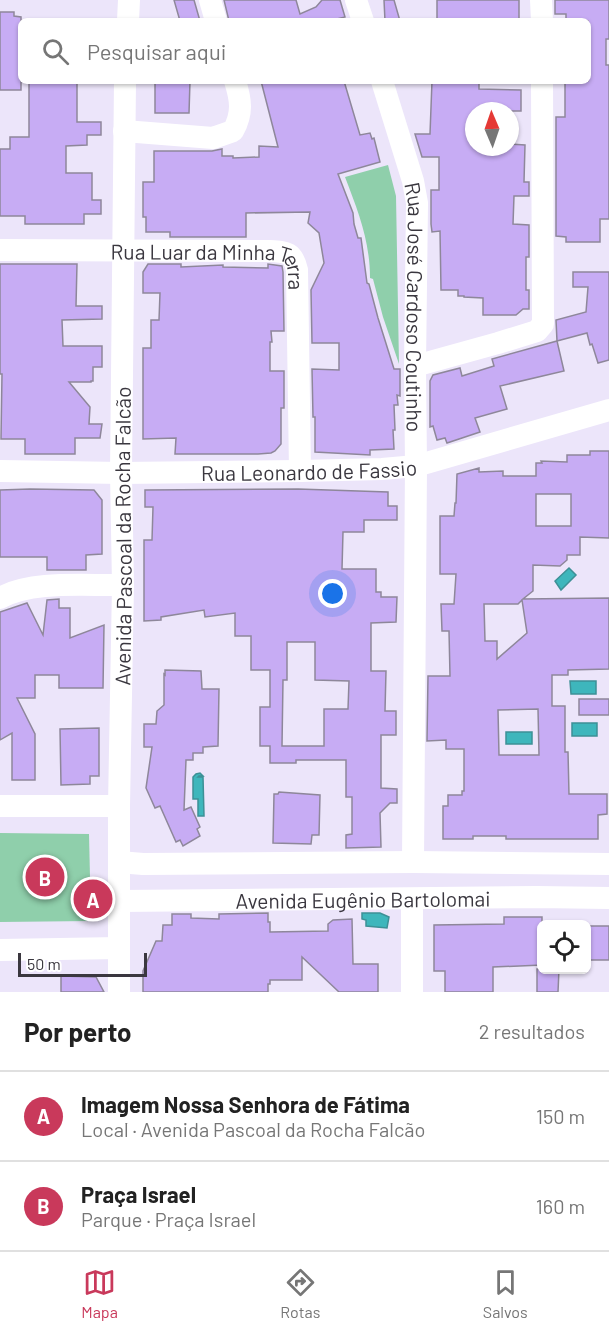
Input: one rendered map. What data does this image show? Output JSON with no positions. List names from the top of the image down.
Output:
{
  "streets": {
    "street": [
      "Rua Luar da Minha Terra",
      "Rua José Cardoso Coutinho",
      "Rua Leonardo de Fassio",
      "Avenida Pascoal da Rocha Falcão",
      "Avenida Eugênio Bartolomai"
    ]
  },
  "crossings": [
    ["Rua Luar da Minha Terra", "Rua Leonardo de Fassio"],
    ["Rua Luar da Minha Terra", "Avenida Pascoal da Rocha Falcão"],
    ["Rua José Cardoso Coutinho", "Rua Leonardo de Fassio"],
    ["Rua José Cardoso Coutinho", "Avenida Eugênio Bartolomai"],
    ["Rua Leonardo de Fassio", "Avenida Pascoal da Rocha Falcão"],
    ["Avenida Pascoal da Rocha Falcão", "Avenida Eugênio Bartolomai"]
  ],
  "scale_bar": "50 m",
  "north": "top",
  "page": {
    "search": "Pesquisar aqui",
    "pins": ["B", "A"],
    "scale": "50 m",
    "heading": ["Por perto", "2 resultados"],
    "list": [
      {
        "mark": "A",
        "name": "Imagem Nossa Senhora de Fátima",
        "note": "Local · Avenida Pascoal da Rocha Falcão",
        "value": "150 m"
      },
      {
        "mark": "B",
        "name": "Praça Israel",
        "note": "Parque · Praça Israel",
        "value": "160 m"
      }
    ],
    "nav": ["Mapa", "Rotas", "Salvos"]
  }
}
